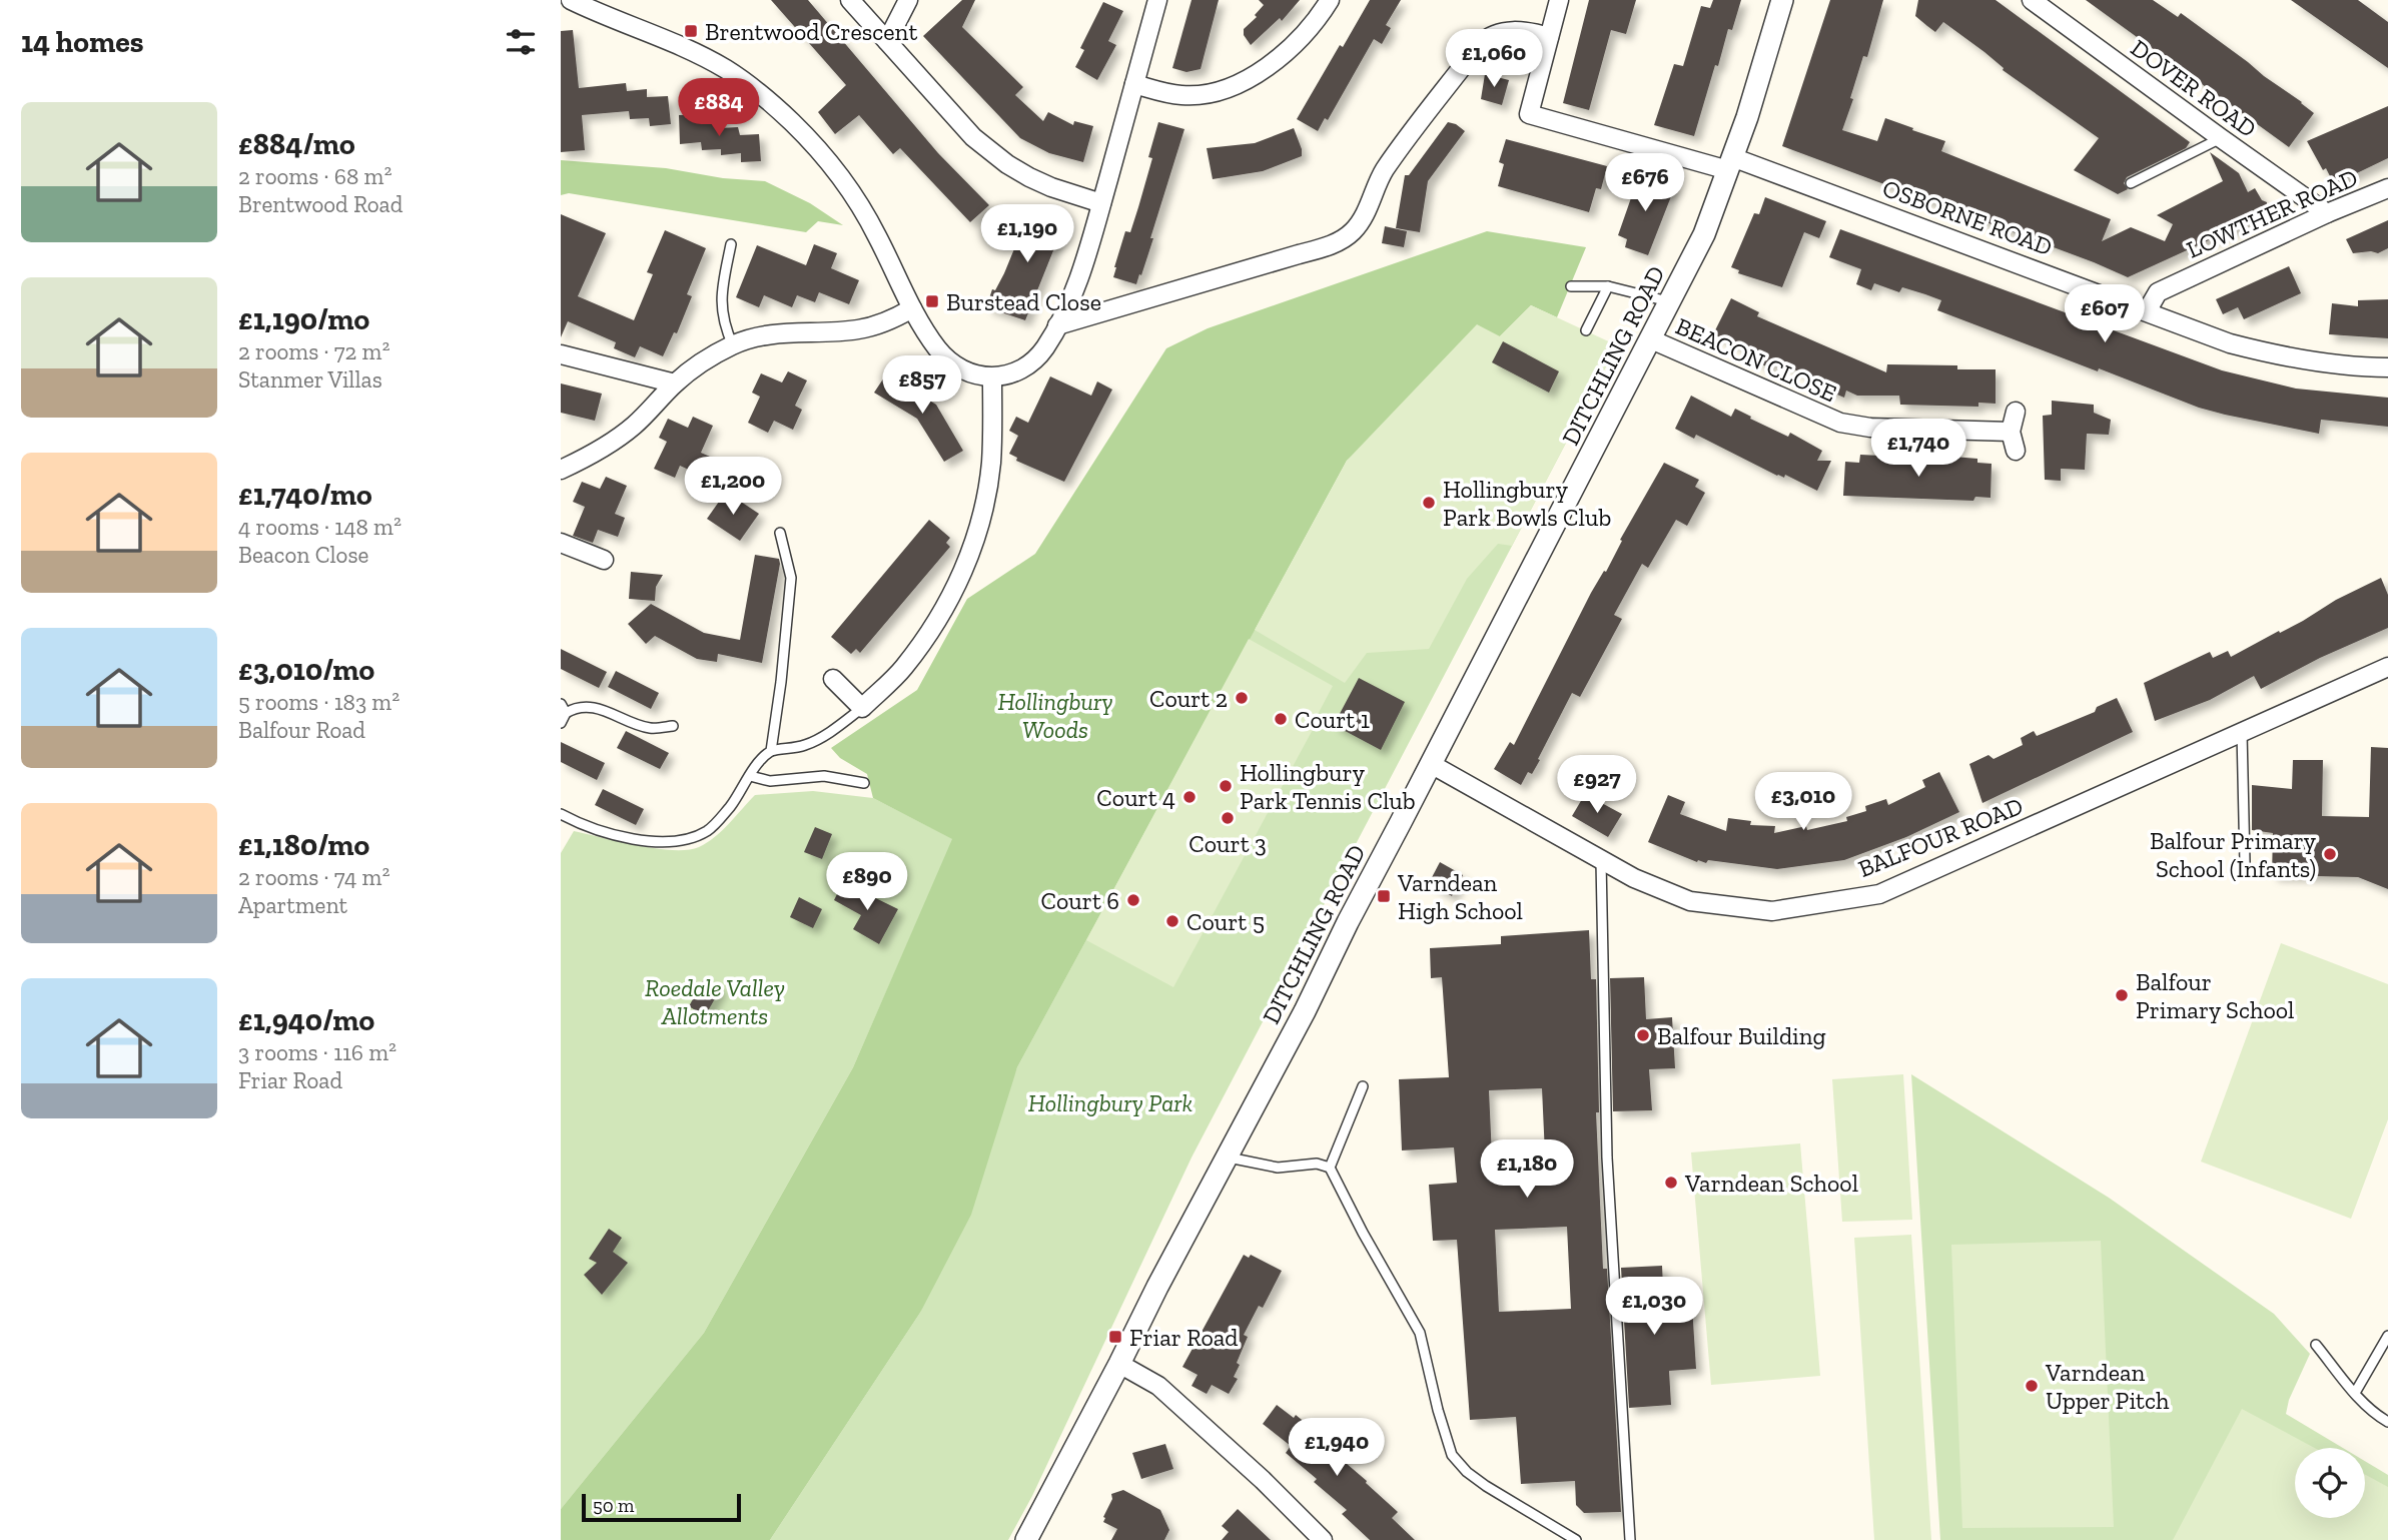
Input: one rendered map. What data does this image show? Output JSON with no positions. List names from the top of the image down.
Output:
{
  "streets": {
    "street": [
      "DOVER ROAD",
      "LOWTHER ROAD",
      "OSBORNE ROAD",
      "DITCHLING ROAD",
      "BEACON CLOSE",
      "BALFOUR ROAD"
    ]
  },
  "crossings": [
    ["DOVER ROAD", "LOWTHER ROAD"],
    ["LOWTHER ROAD", "OSBORNE ROAD"],
    ["OSBORNE ROAD", "DITCHLING ROAD"],
    ["DITCHLING ROAD", "BEACON CLOSE"],
    ["DITCHLING ROAD", "BALFOUR ROAD"]
  ],
  "parks": ["Hollingbury Woods", "Roedale Valley Allotments", "Hollingbury Park"],
  "places": {
    "transit": [
      "Brentwood Crescent",
      "Burstead Close",
      "Varndean High School",
      "Friar Road"
    ],
    "other": [
      "Hollingbury Park Bowls Club",
      "Court 2",
      "Court 1",
      "Hollingbury Park Tennis Club",
      "Court 4",
      "Court 3",
      "Balfour Primary School (Infants)",
      "Court 6",
      "Court 5",
      "Balfour Primary School",
      "Balfour Building",
      "Varndean School",
      "Varndean Upper Pitch"
    ]
  },
  "scale_bar": "50 m",
  "page": {
    "heading": "14 homes",
    "price": [
      "£1,060",
      "£884",
      "£676",
      "£1,190",
      "£607",
      "£857",
      "£1,740",
      "£1,200",
      "£927",
      "£3,010",
      "£890",
      "£1,180",
      "£1,030",
      "£1,940"
    ],
    "list": [
      {
        "name": "£884/mo",
        "note": "2 rooms · 68 m² · Brentwood Road"
      },
      {
        "name": "£1,190/mo",
        "note": "2 rooms · 72 m² · Stanmer Villas"
      },
      {
        "name": "£1,740/mo",
        "note": "4 rooms · 148 m² · Beacon Close"
      },
      {
        "name": "£3,010/mo",
        "note": "5 rooms · 183 m² · Balfour Road"
      },
      {
        "name": "£1,180/mo",
        "note": "2 rooms · 74 m² · Apartment"
      },
      {
        "name": "£1,940/mo",
        "note": "3 rooms · 116 m² · Friar Road"
      }
    ],
    "scale": "50 m"
  }
}
